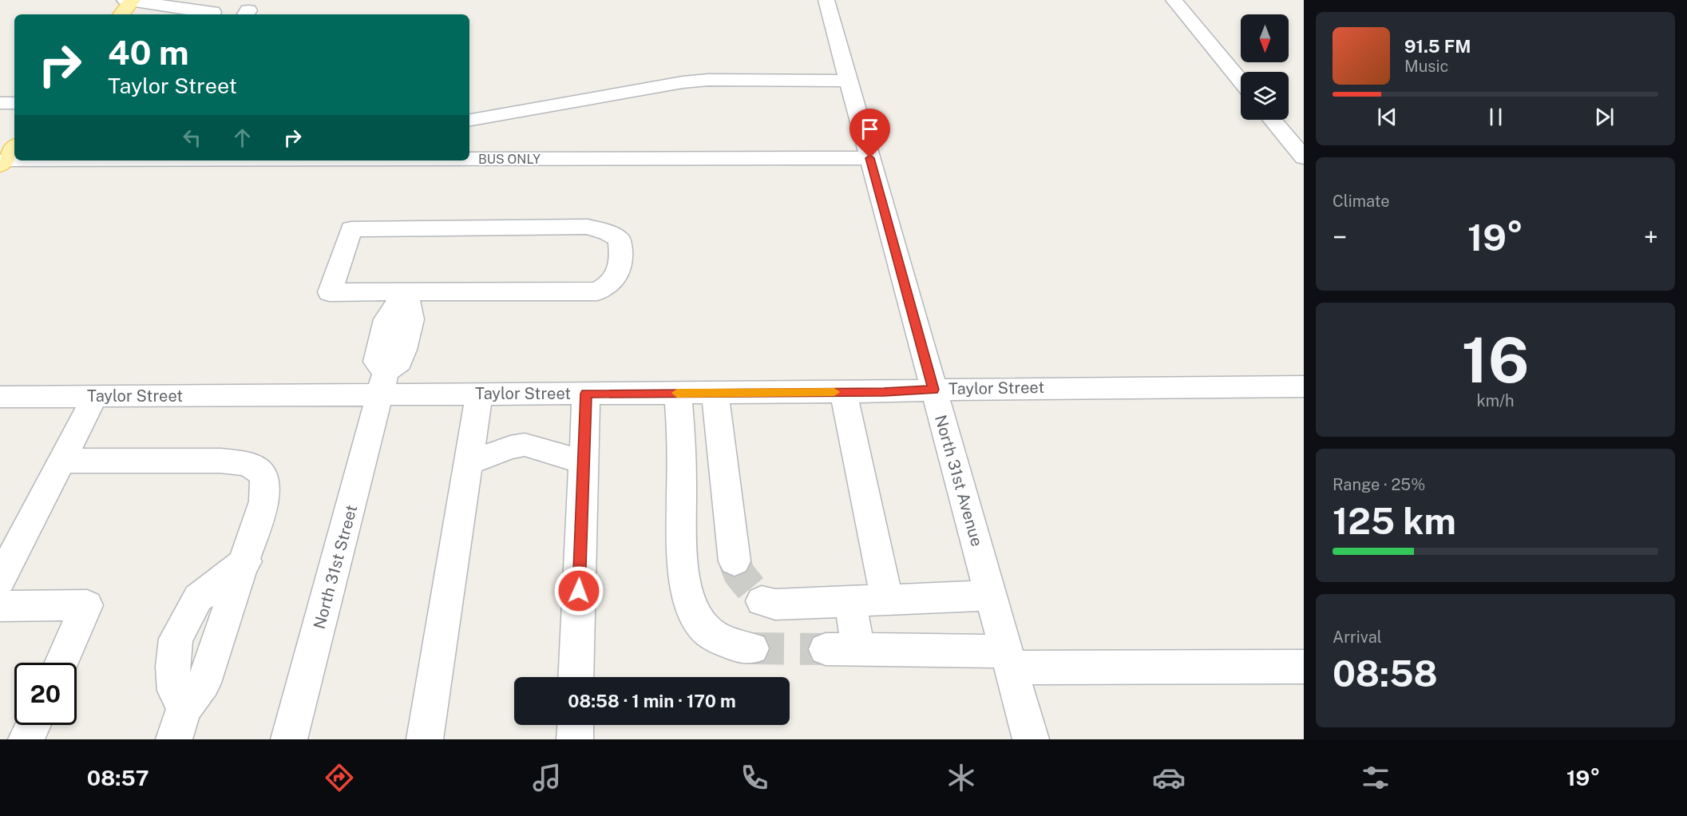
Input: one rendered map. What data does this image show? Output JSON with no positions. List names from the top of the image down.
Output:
{
  "streets": {
    "street": [
      "BUS ONLY",
      "Taylor Street",
      "North 31st Avenue",
      "North 31st Street"
    ]
  },
  "crossings": [
    ["BUS ONLY", "North 31st Avenue"],
    ["Taylor Street", "North 31st Avenue"],
    ["Taylor Street", "North 31st Street"]
  ],
  "north": "bottom",
  "page": {
    "turn": ["40 m", "Taylor Street"],
    "song": ["91.5 FM", "Music"],
    "tile": [
      "Climate",
      ["16", "km/h"],
      ["Range · 25%", "125 km"],
      ["Arrival", "08:58"]
    ],
    "heat": ["−", "19°", "+"],
    "limit": "20",
    "trip": "08:58 · 1 min · 170 m",
    "tabs": ["08:57", "19°"]
  }
}
